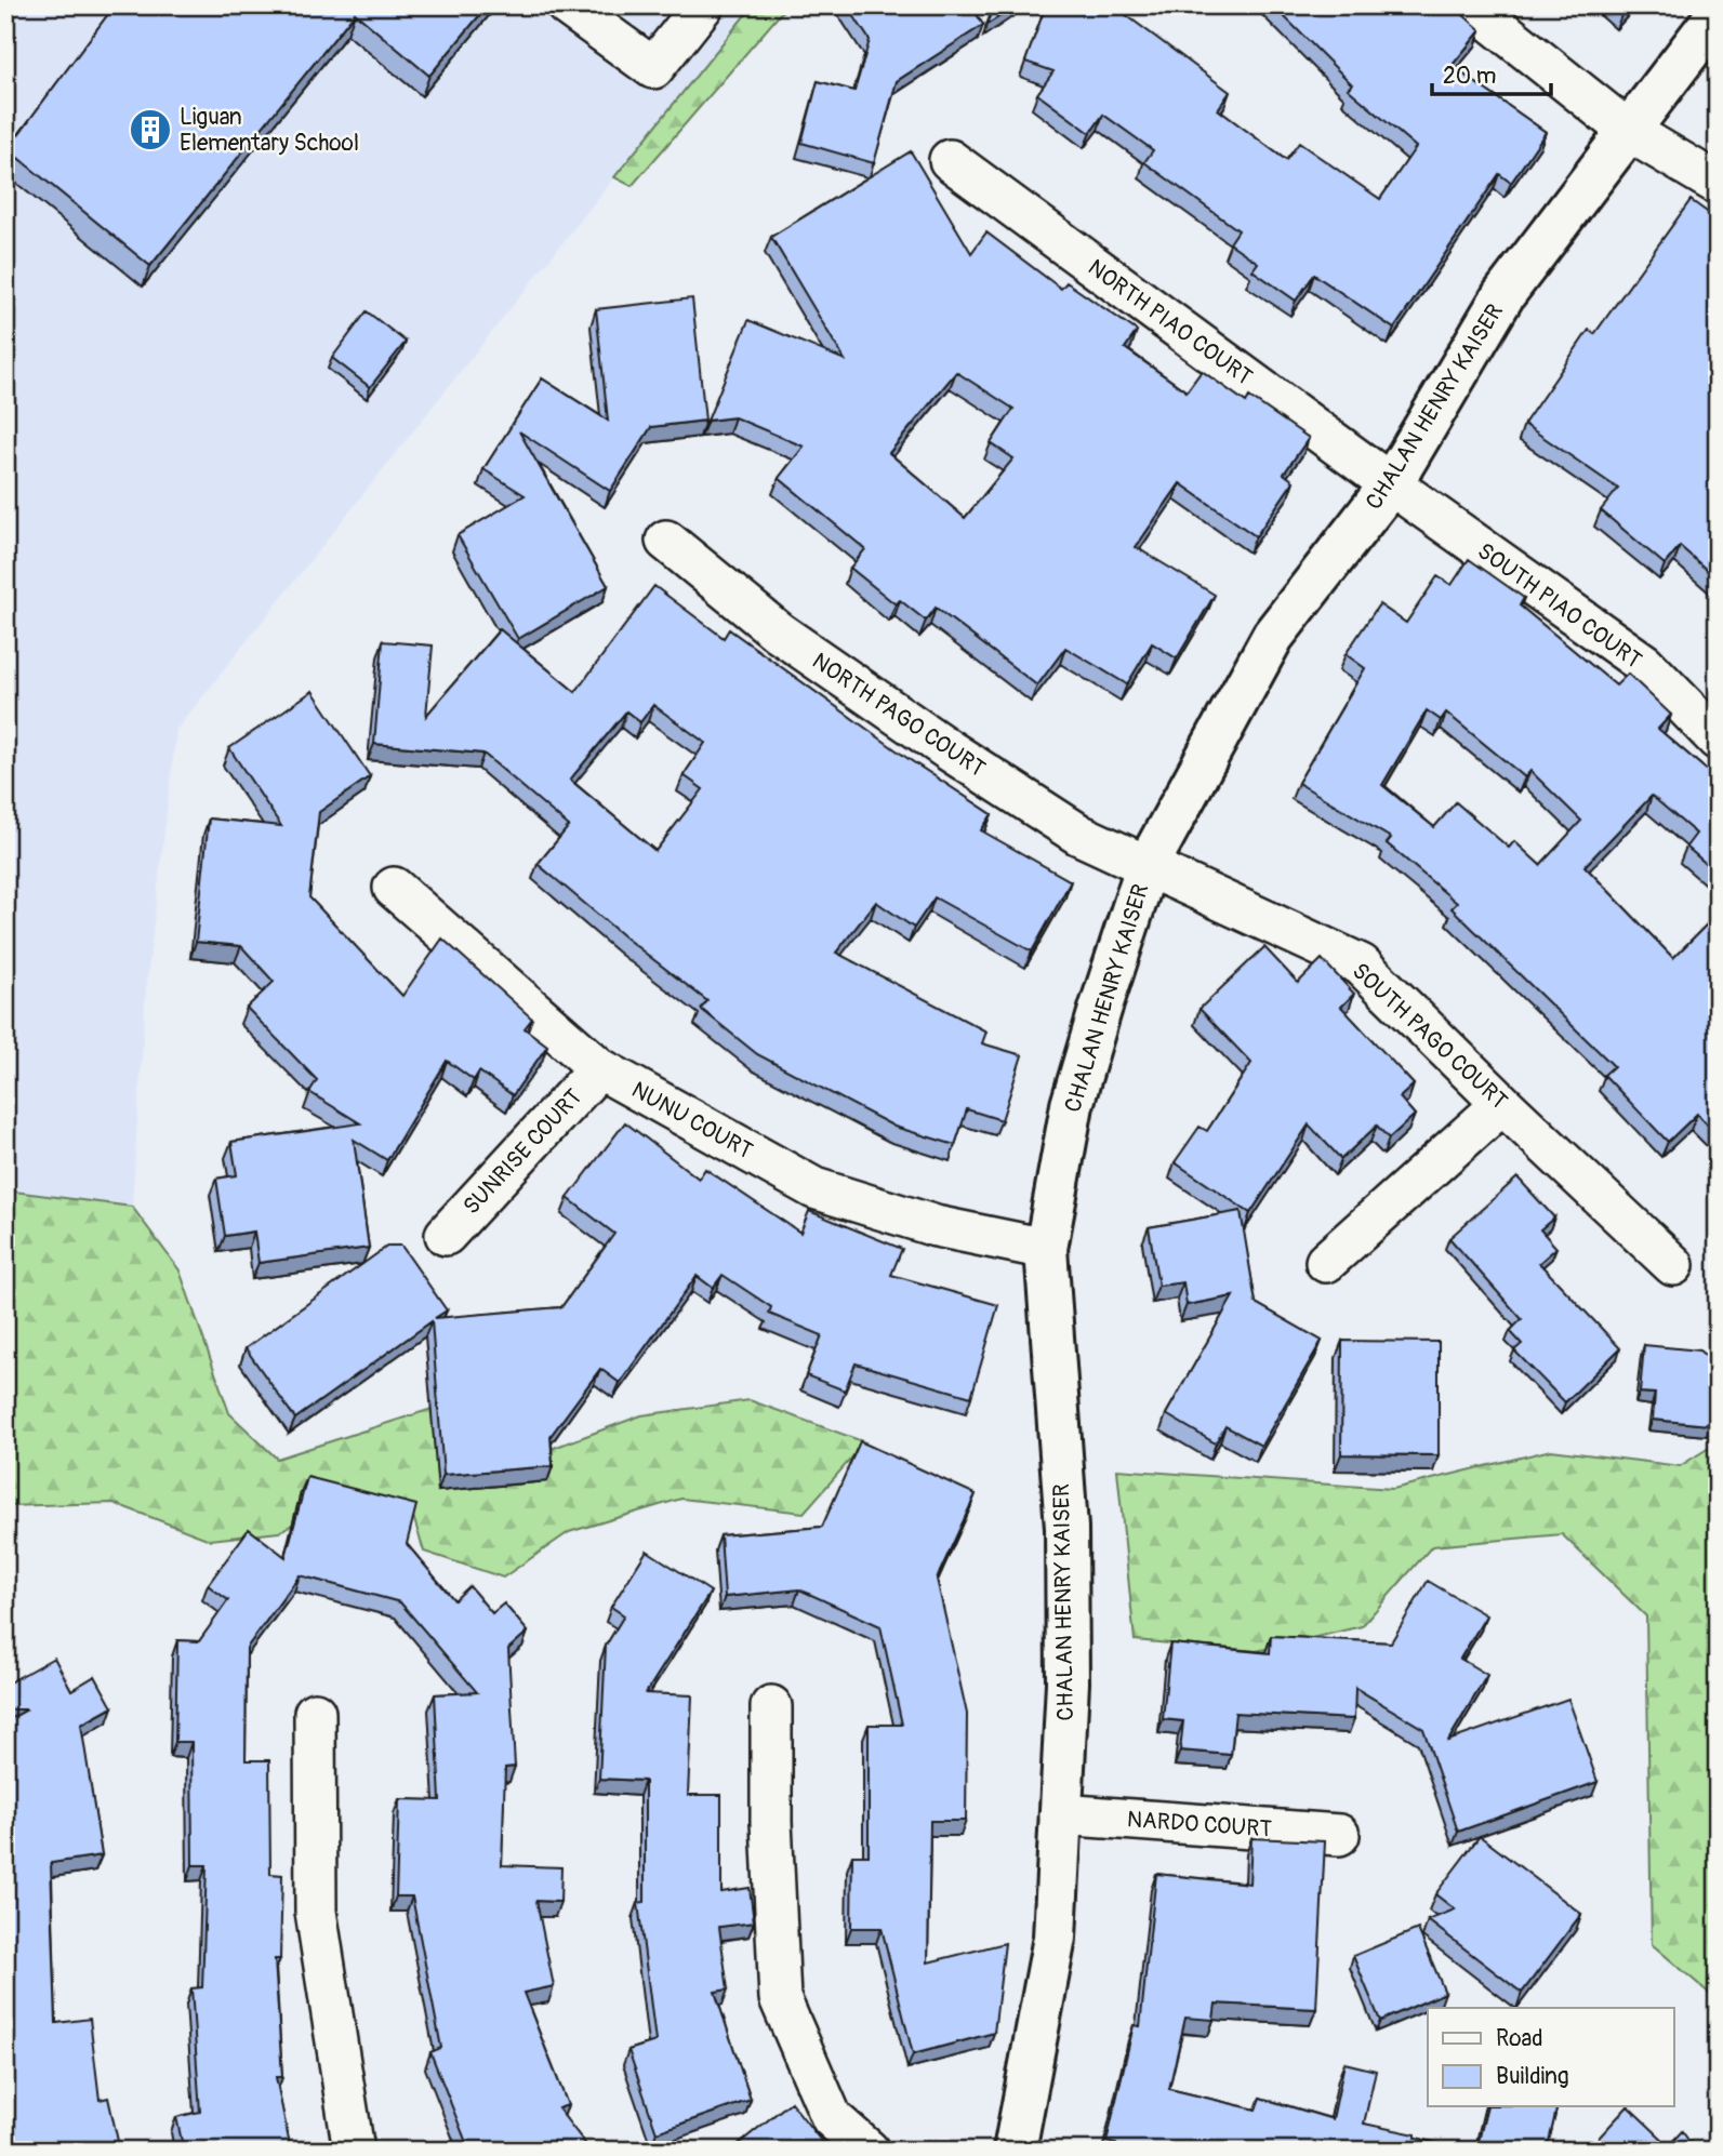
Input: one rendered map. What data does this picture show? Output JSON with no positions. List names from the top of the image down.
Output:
{
  "streets": {
    "street": [
      "NORTH PIAO COURT",
      "CHALAN HENRY KAISER",
      "SOUTH PIAO COURT",
      "NORTH PAGO COURT",
      "SOUTH PAGO COURT",
      "NUNU COURT",
      "SUNRISE COURT",
      "NARDO COURT"
    ]
  },
  "crossings": [
    ["NORTH PIAO COURT", "CHALAN HENRY KAISER"],
    ["NORTH PIAO COURT", "SOUTH PIAO COURT"],
    ["CHALAN HENRY KAISER", "SOUTH PIAO COURT"],
    ["CHALAN HENRY KAISER", "NORTH PAGO COURT"],
    ["CHALAN HENRY KAISER", "SOUTH PAGO COURT"],
    ["CHALAN HENRY KAISER", "NUNU COURT"],
    ["CHALAN HENRY KAISER", "NARDO COURT"],
    ["NORTH PAGO COURT", "SOUTH PAGO COURT"],
    ["NUNU COURT", "SUNRISE COURT"]
  ],
  "places": {
    "building": ["Liguan Elementary School"]
  },
  "legend": ["Road", "Building"],
  "scale_bar": "20 m"
}
